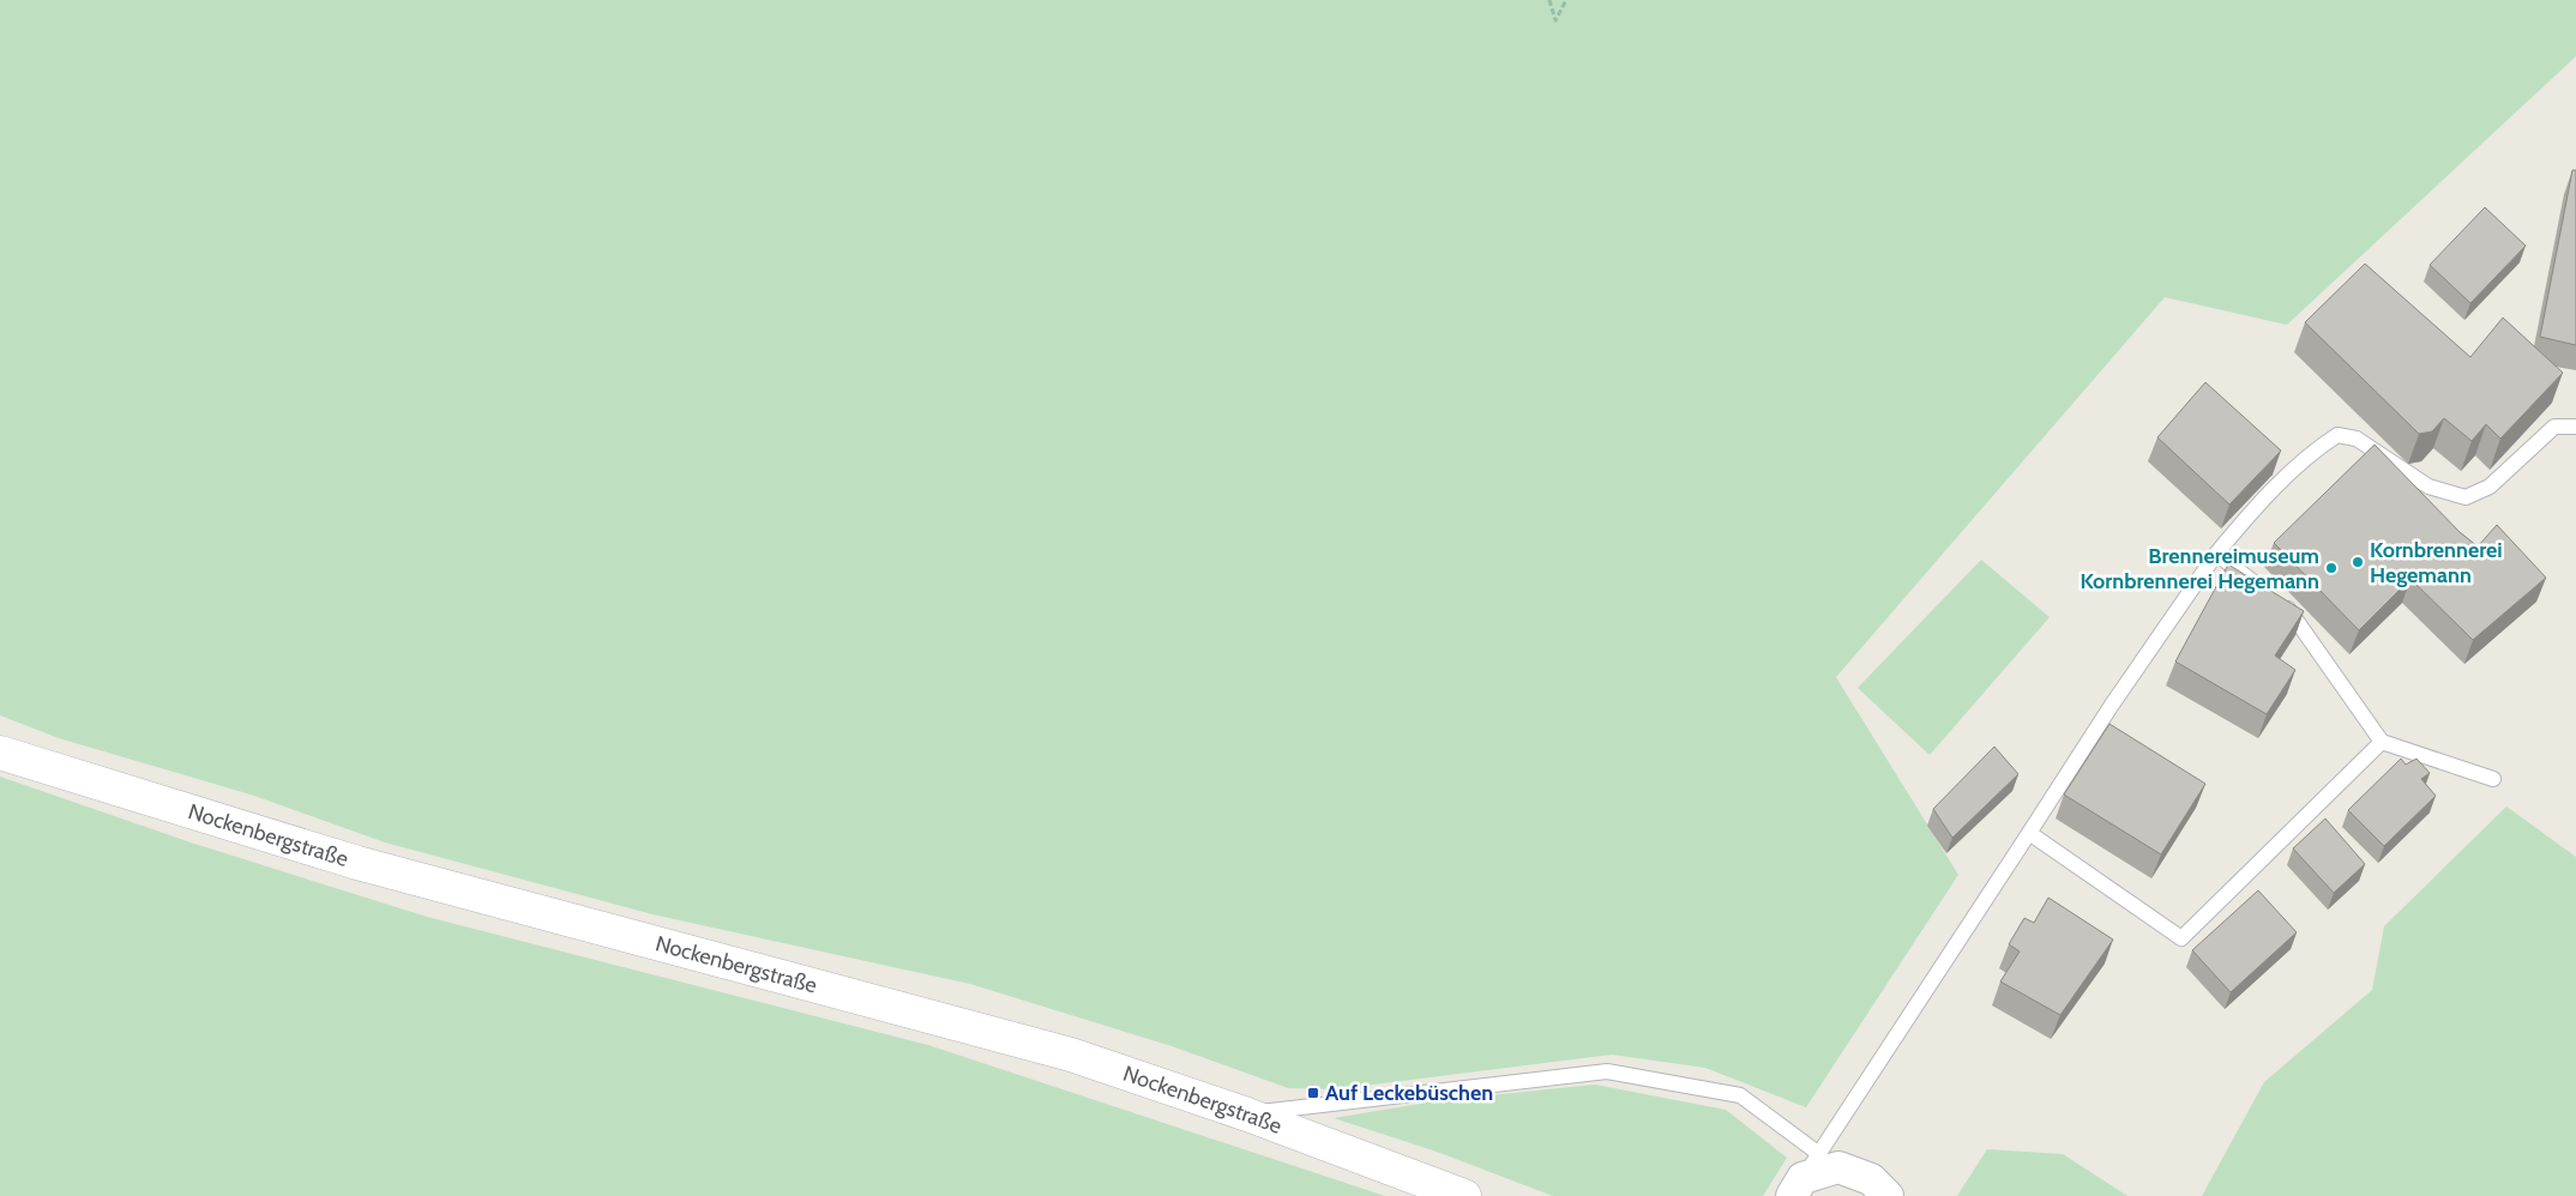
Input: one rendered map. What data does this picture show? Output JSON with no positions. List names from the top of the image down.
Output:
{
  "streets": {
    "main road": ["Nockenbergstraße"]
  },
  "places": {
    "other": ["Kornbrennerei Hegemann", "Brennereimuseum Kornbrennerei Hegemann"],
    "transit": ["Auf Leckebüschen"]
  }
}
